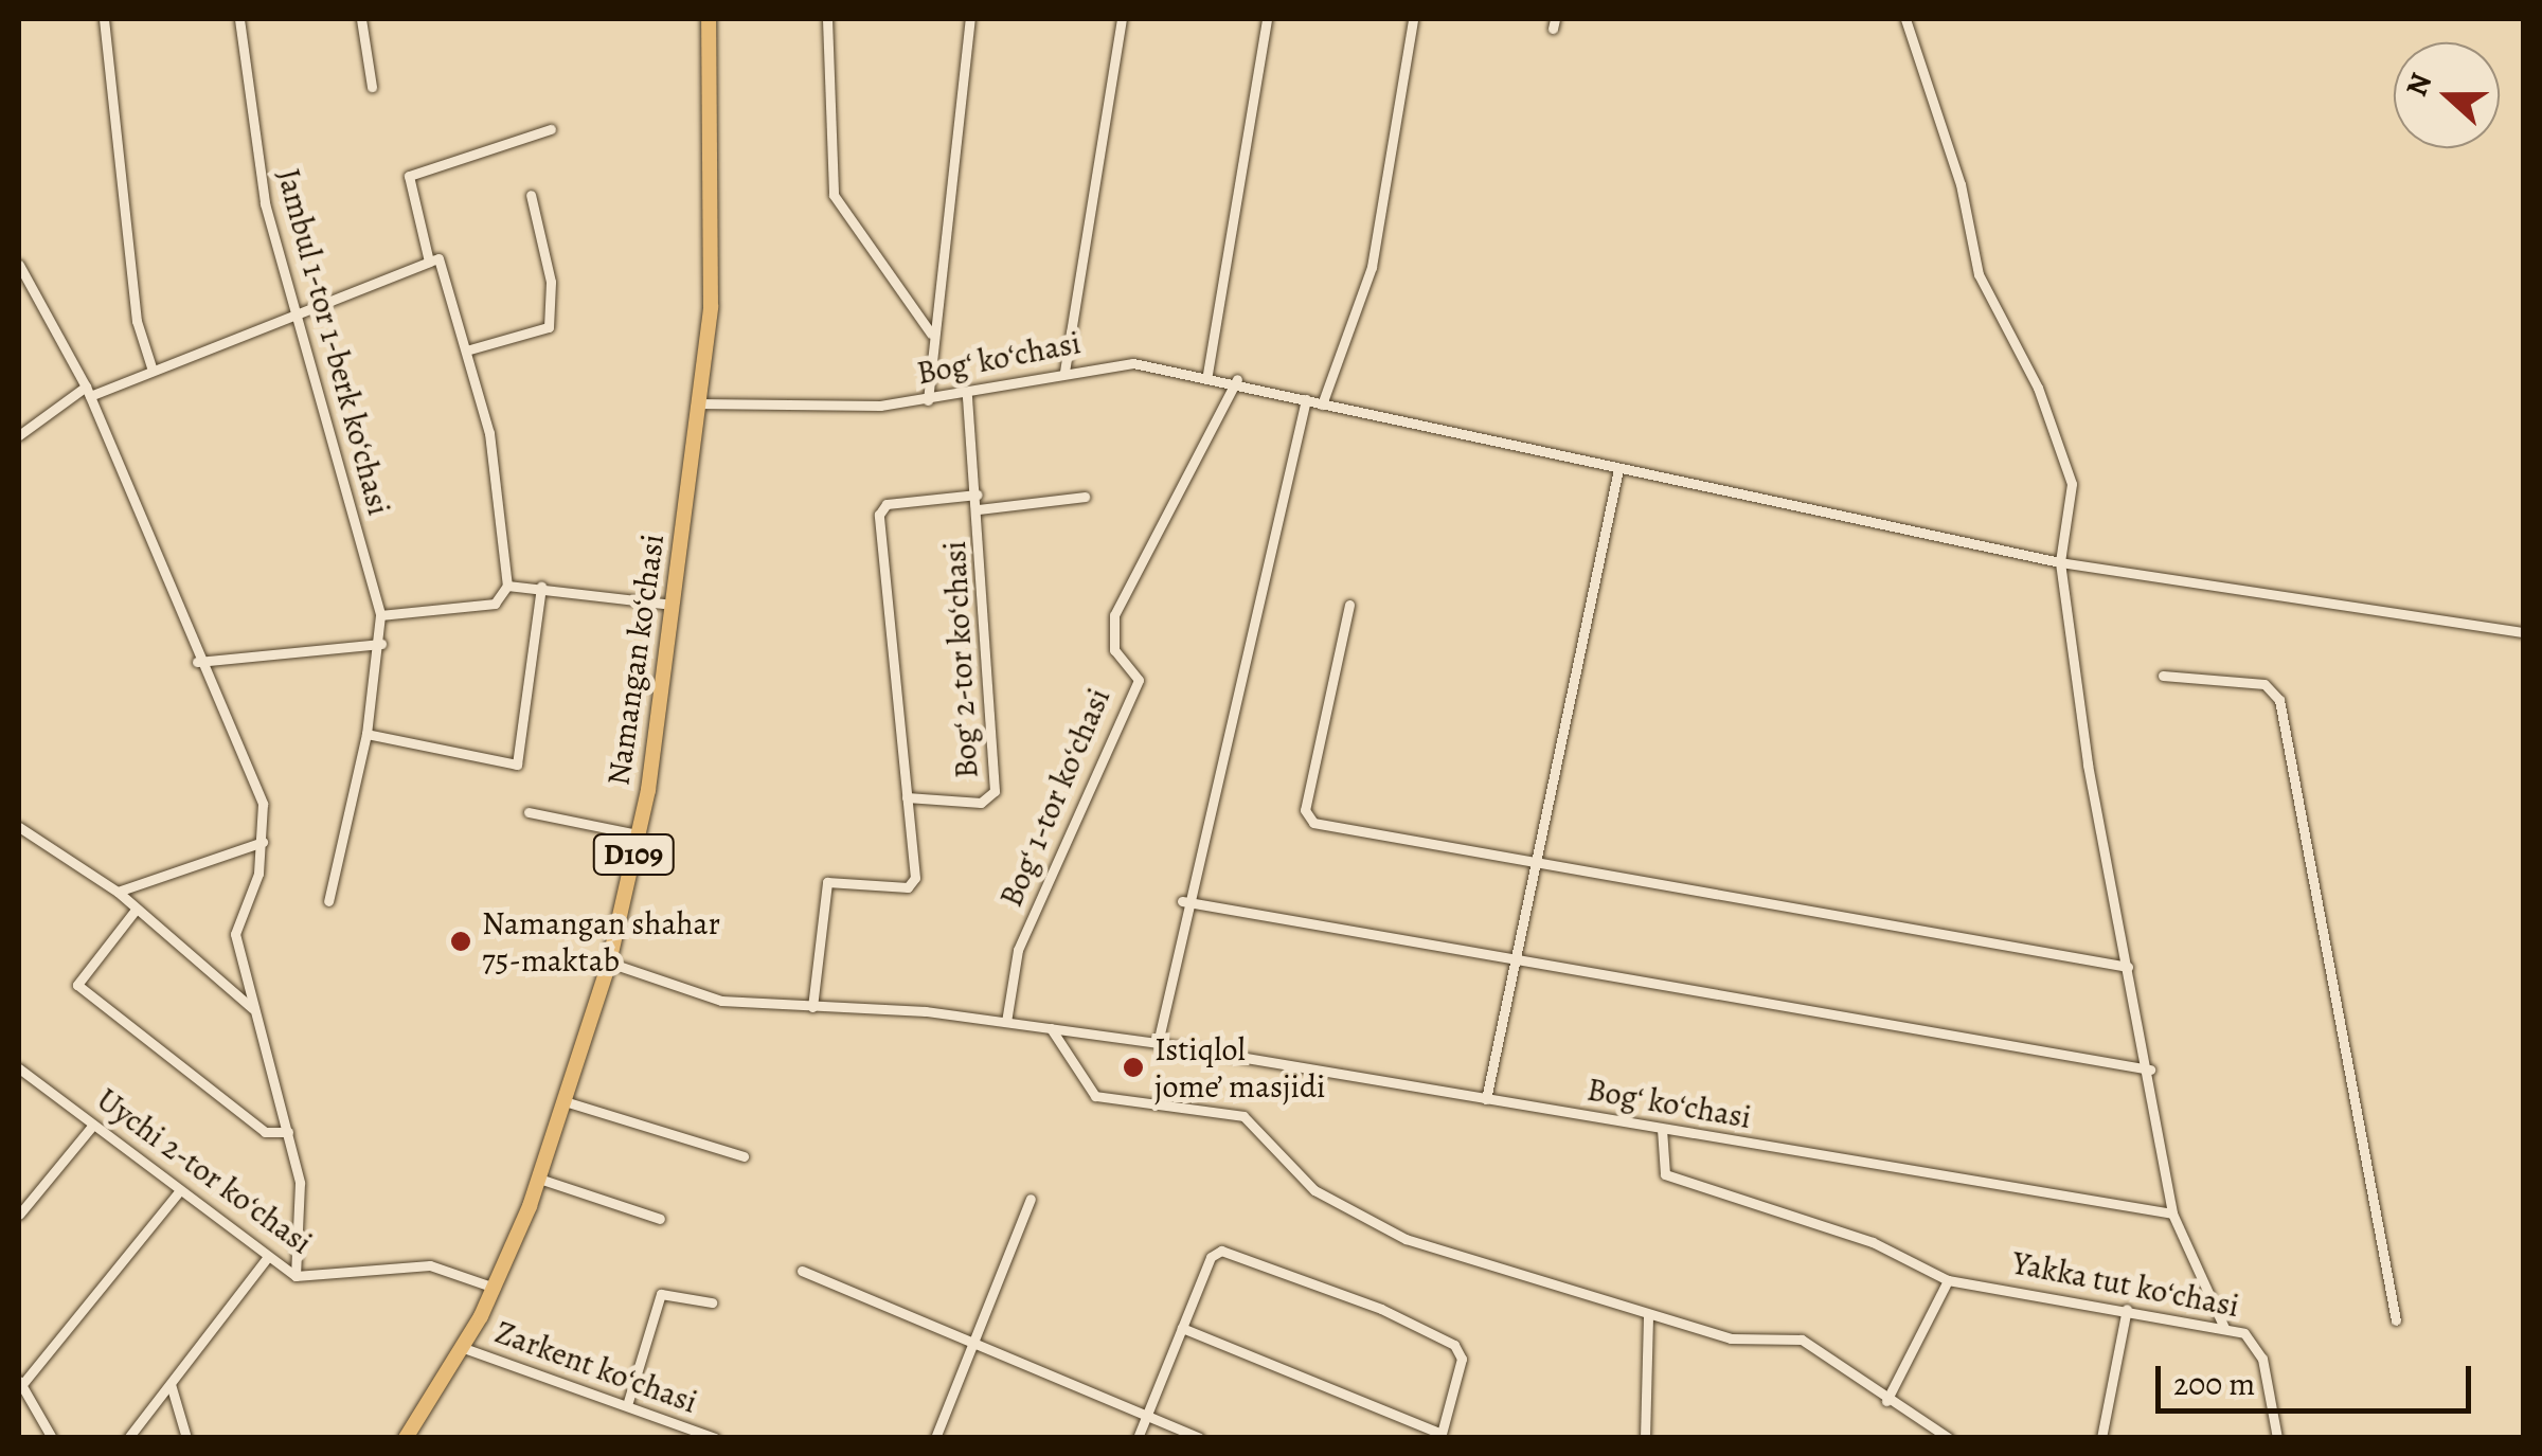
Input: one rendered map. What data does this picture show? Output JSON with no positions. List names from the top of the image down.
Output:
{
  "streets": {
    "main road": ["Namangan koʻchasi", "D109"],
    "street": [
      "Jambul 1-tor 1-berk koʻchasi",
      "Bogʻ koʻchasi",
      "Bogʻ 2-tor koʻchasi",
      "Bogʻ 1-tor koʻchasi",
      "Uychi 2-tor koʻchasi",
      "Yakka tut koʻchasi",
      "Zarkent koʻchasi"
    ]
  },
  "crossings": [
    ["Bogʻ koʻchasi", "Namangan koʻchasi"],
    ["Bogʻ koʻchasi", "Bogʻ 2-tor koʻchasi"],
    ["Bogʻ koʻchasi", "Bogʻ 1-tor koʻchasi"],
    ["Bogʻ koʻchasi", "Yakka tut koʻchasi"],
    ["Namangan koʻchasi", "D109"],
    ["Namangan koʻchasi", "Uychi 2-tor koʻchasi"],
    ["D109", "Uychi 2-tor koʻchasi"],
    ["D109", "Zarkent koʻchasi"]
  ],
  "places": ["Namangan shahar 75-maktab", "Istiqlol jome’ masjidi"],
  "scale_bar": "200 m",
  "north": "left"
}
